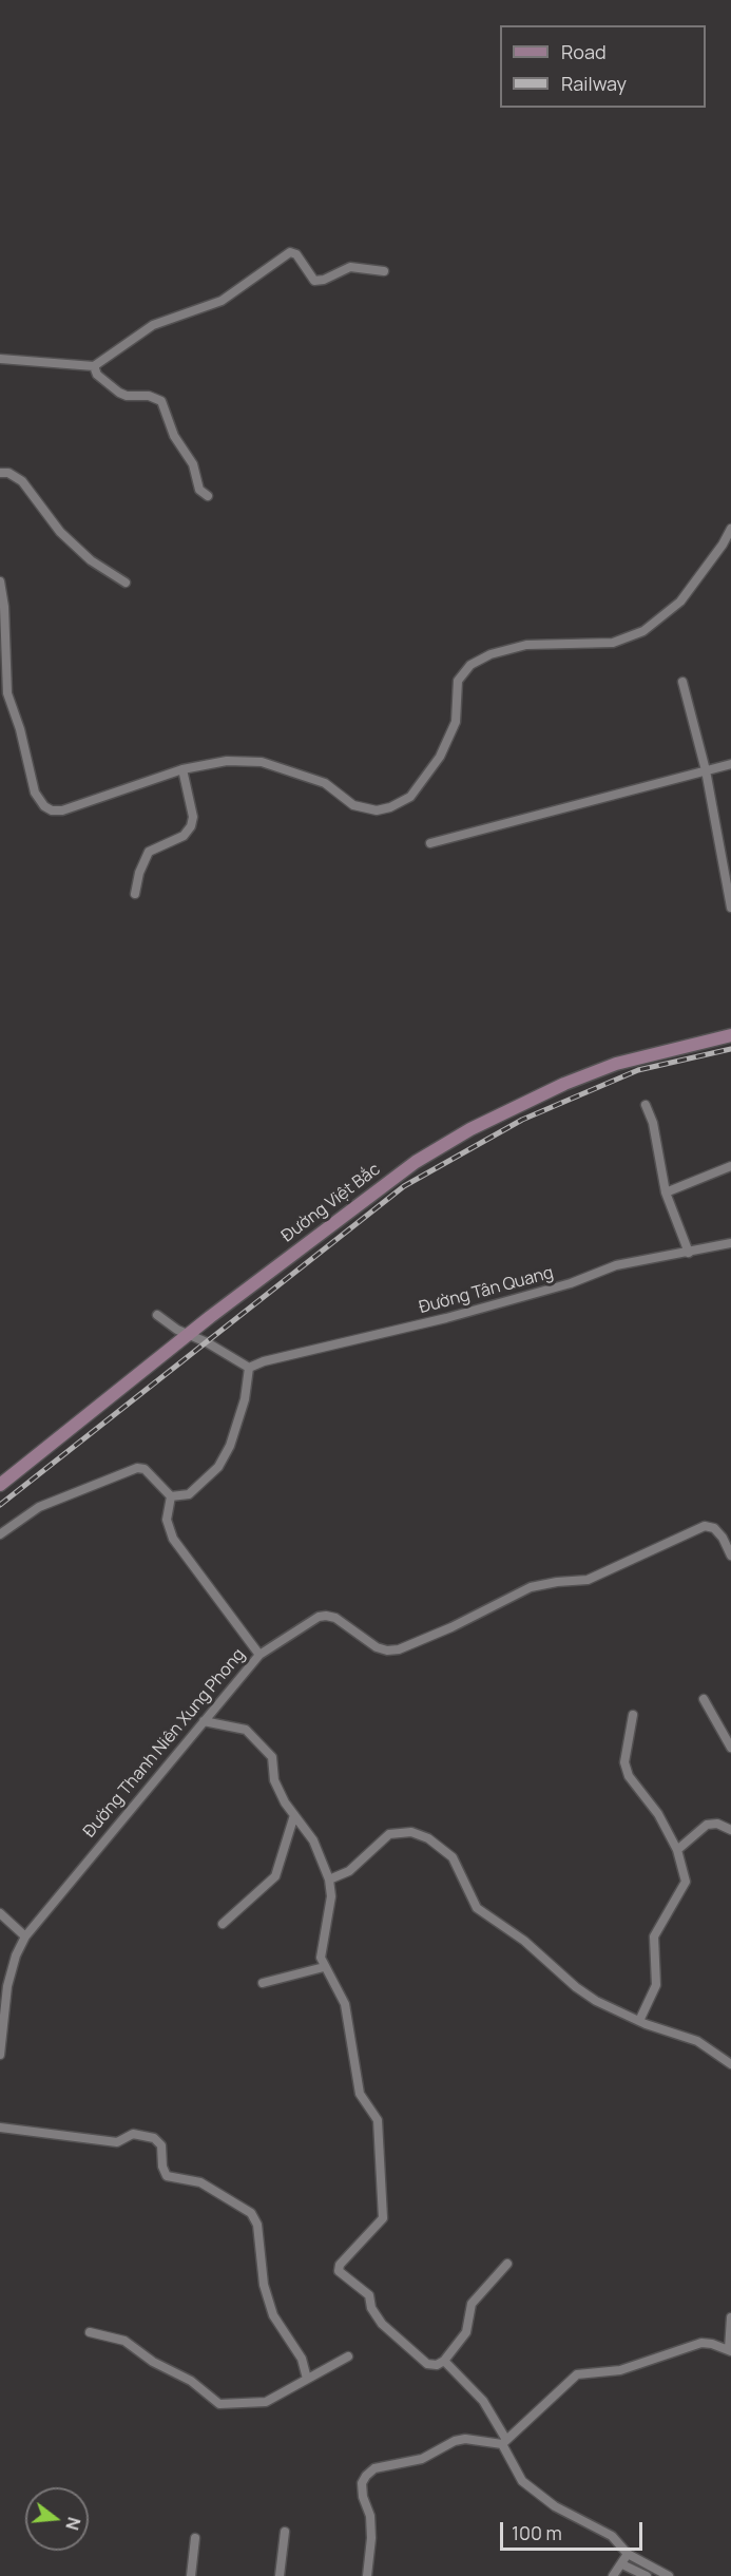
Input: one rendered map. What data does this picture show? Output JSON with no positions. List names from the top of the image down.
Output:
{
  "streets": {
    "main road": ["Đường Việt Bắc"],
    "street": ["Đường Tân Quang", "Đường Thanh Niên Xung Phong"]
  },
  "legend": ["Road", "Railway"],
  "scale_bar": "100 m",
  "north": "right"
}
